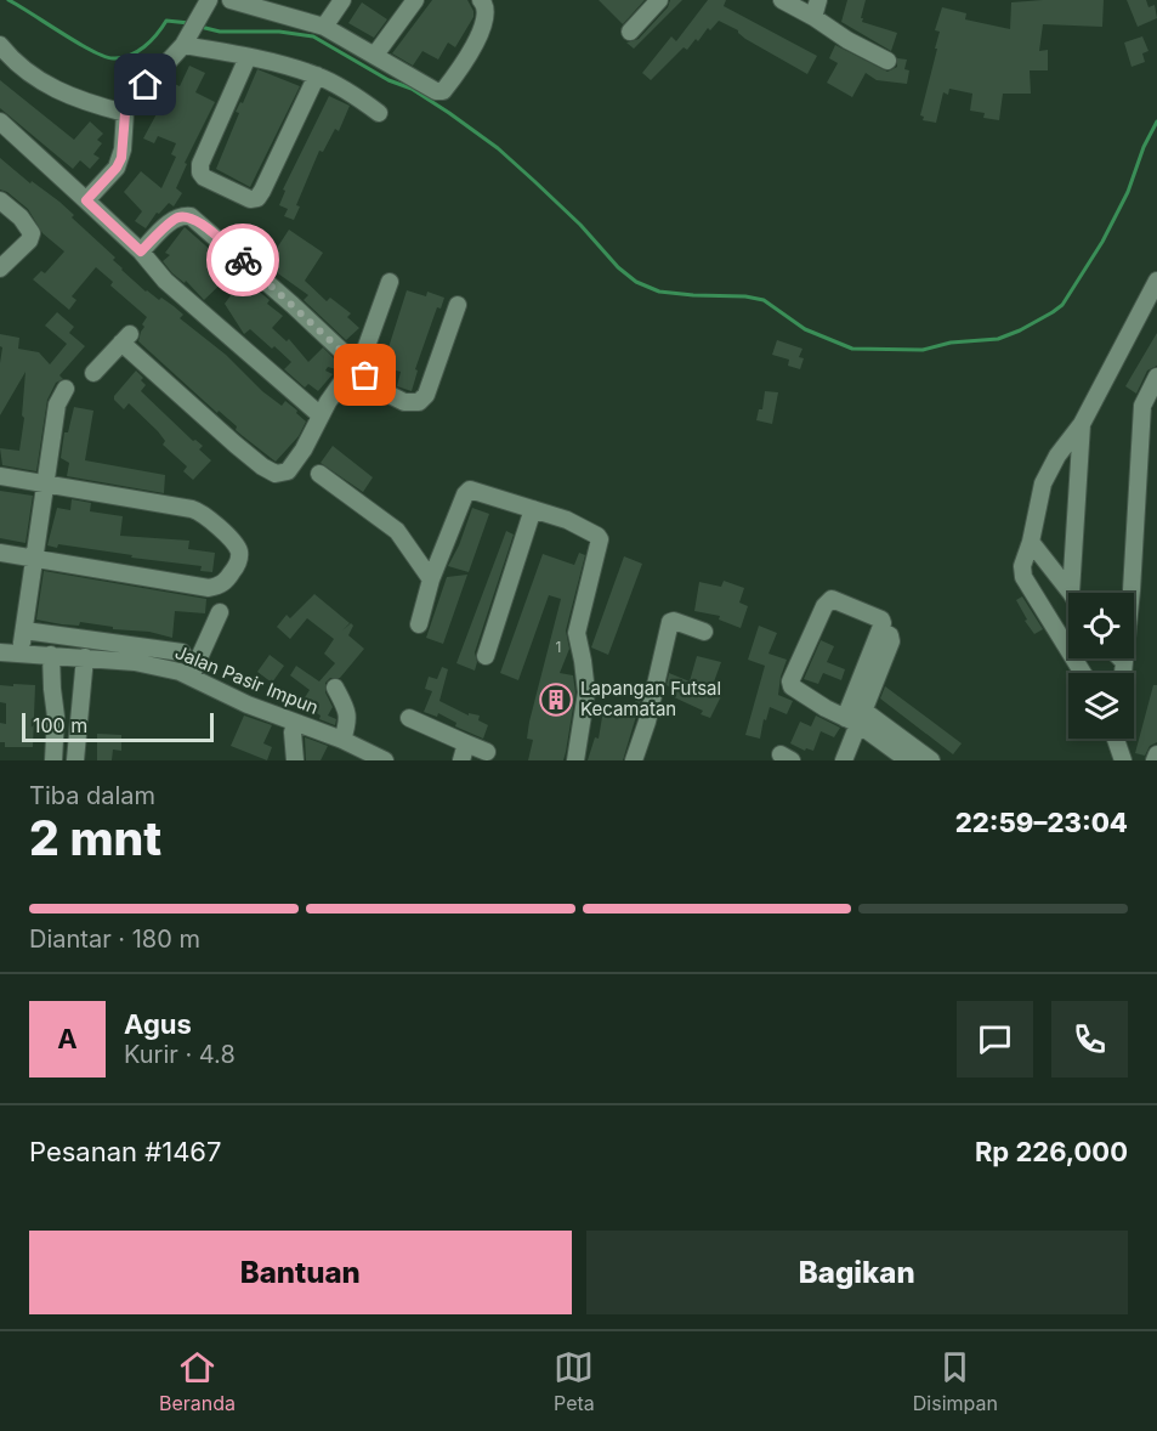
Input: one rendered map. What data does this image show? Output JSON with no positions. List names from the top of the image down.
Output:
{
  "streets": {
    "street": ["Jalan Pasir Impun"]
  },
  "places": {
    "building": ["Lapangan Futsal Kecamatan"]
  },
  "house_numbers": ["1"],
  "scale_bar": "100 m",
  "page": {
    "scale": "100 m",
    "heading": ["2 mnt", "Tiba dalam", "22:59–23:04"],
    "panel": [
      "Agus",
      "Kurir · 4.8",
      "Pesanan #1467",
      "Rp 226,000"
    ],
    "bar": "Diantar · 180 m",
    "round": "A",
    "buttons": ["Bantuan", "Bagikan"],
    "tabs": ["Beranda", "Peta", "Disimpan"]
  }
}
